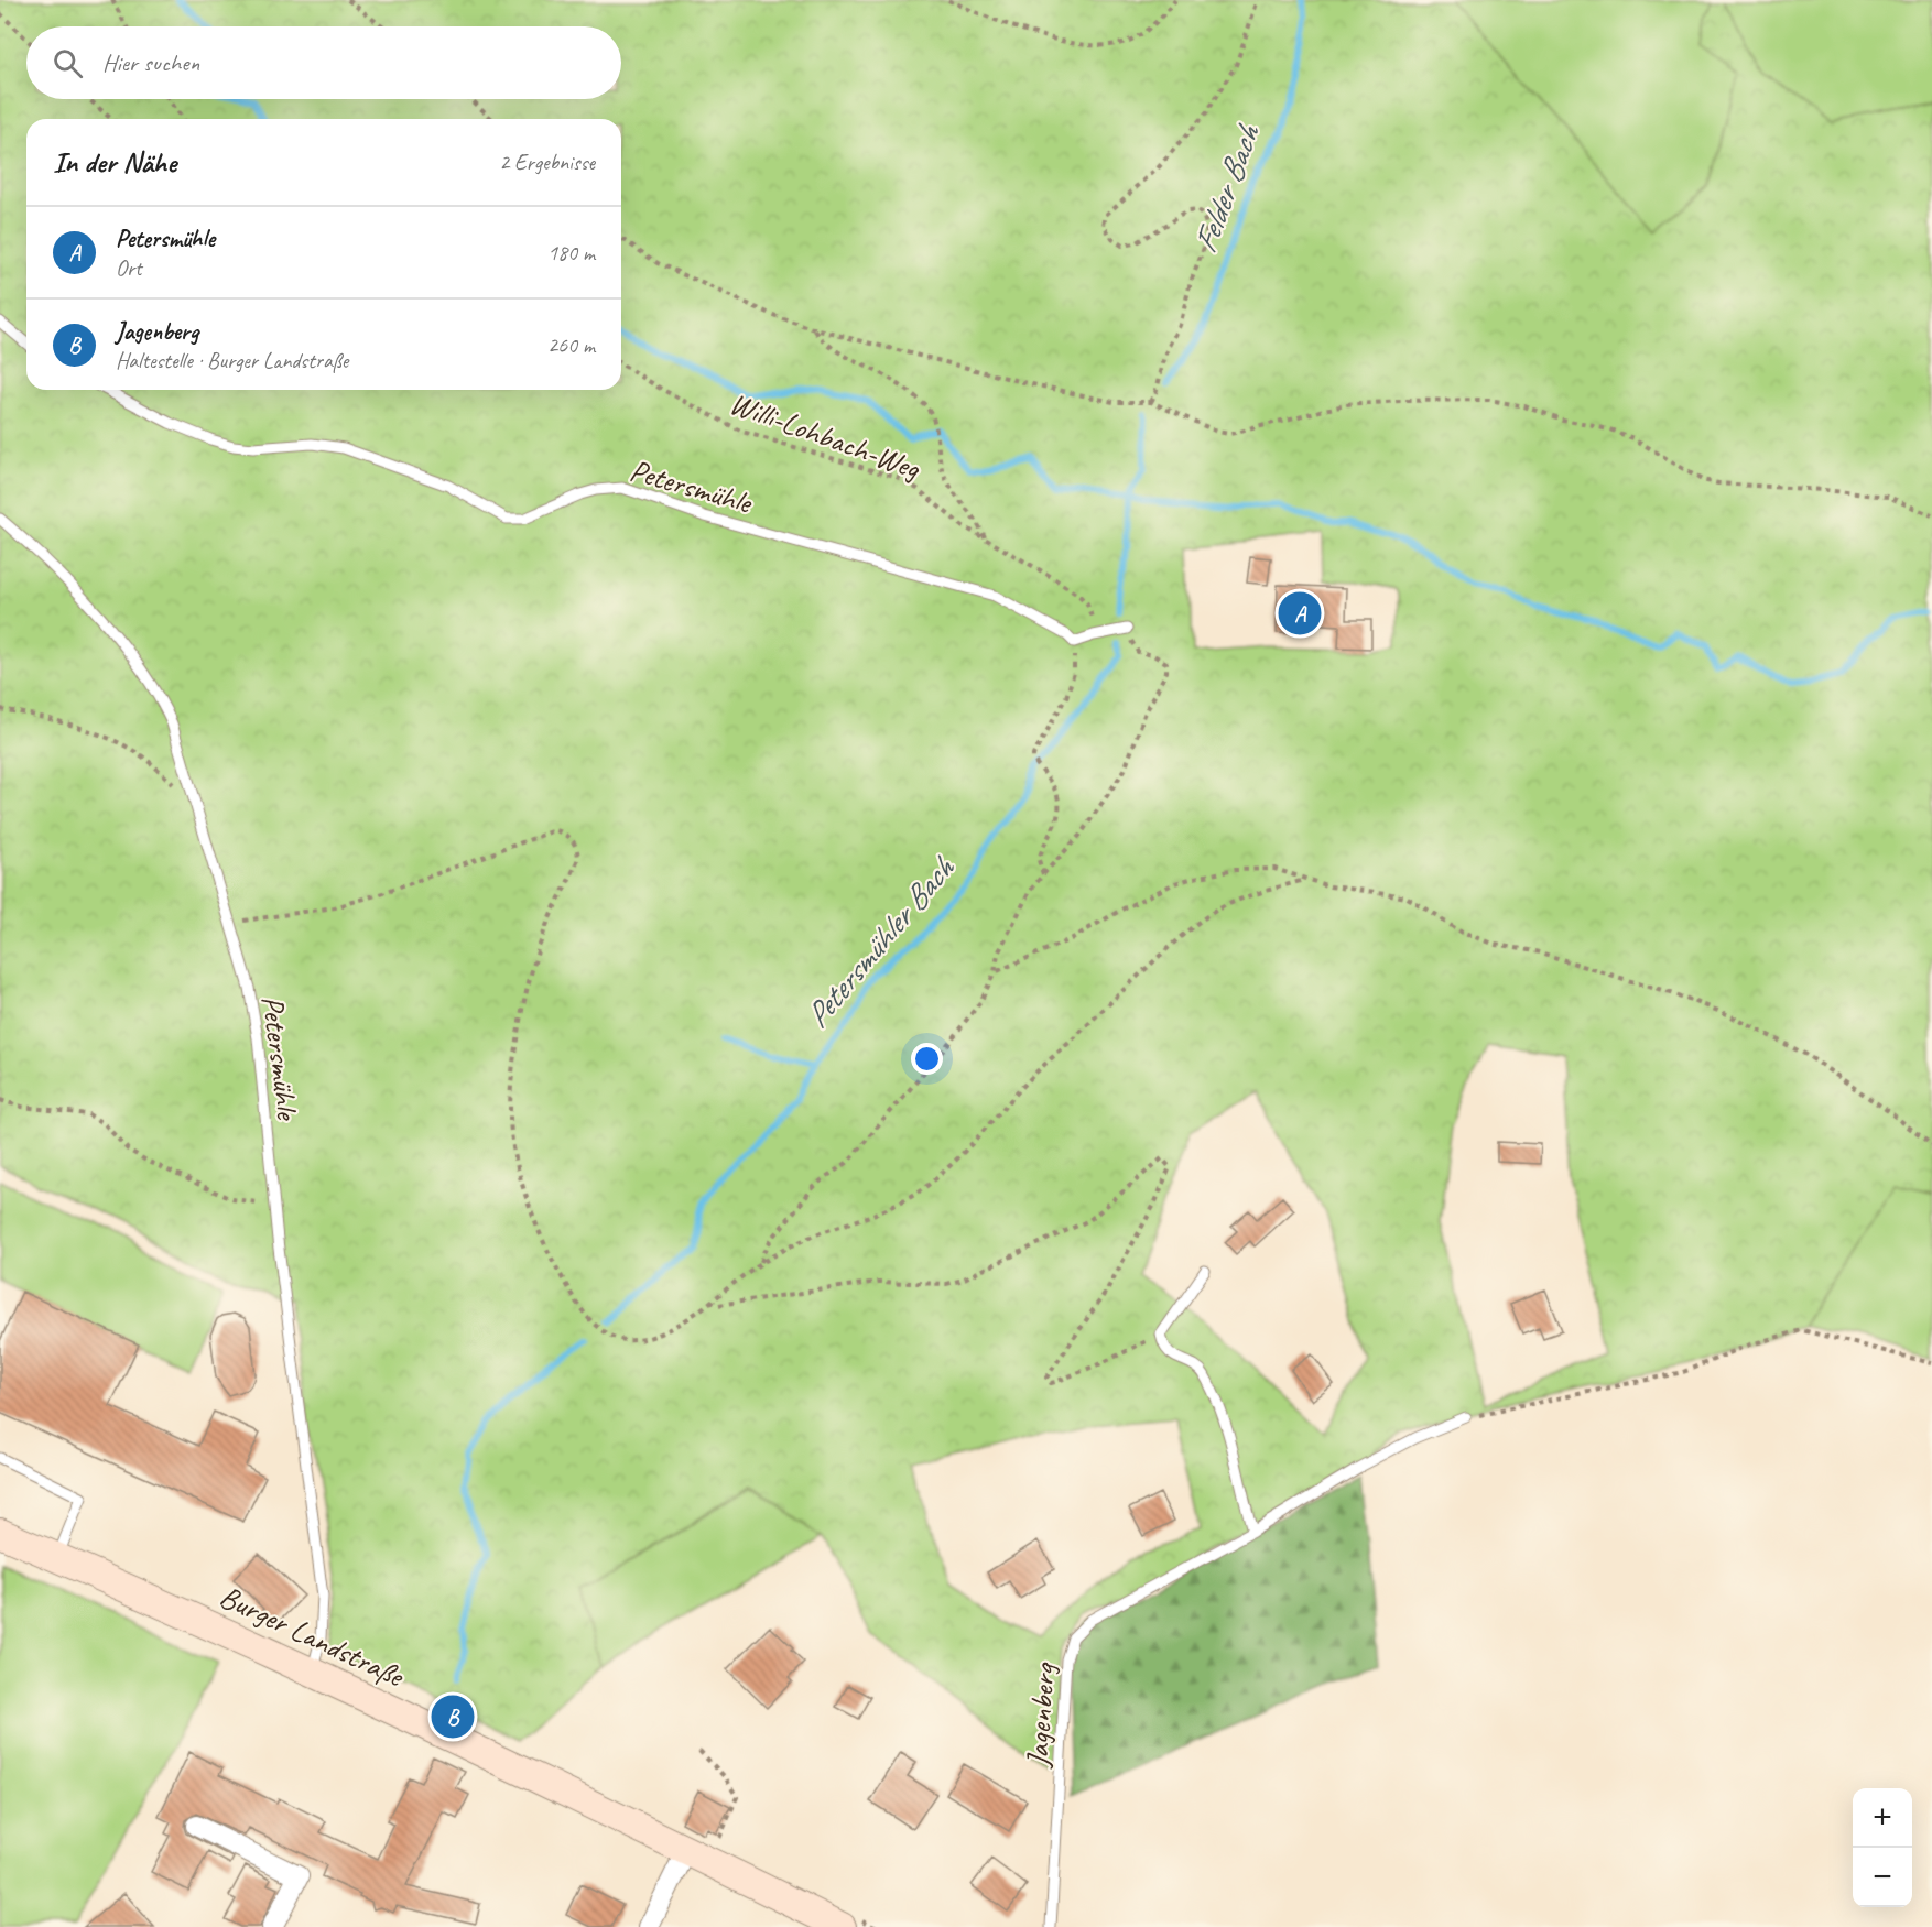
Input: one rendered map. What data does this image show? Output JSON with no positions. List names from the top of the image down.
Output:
{
  "streets": {
    "main road": ["Burger Landstraße"],
    "lane": ["Petersmühle", "Jagenberg"],
    "path": ["Willi-Lohbach-Weg"]
  },
  "crossings": [
    ["Petersmühle", "Burger Landstraße"]
  ],
  "water": ["Felder Bach", "Petersmühler Bach"],
  "page": {
    "search": "Hier suchen",
    "heading": ["In der Nähe", "2 Ergebnisse"],
    "list": [
      {
        "mark": "A",
        "name": "Petersmühle",
        "note": "Ort",
        "value": "180 m"
      },
      {
        "mark": "B",
        "name": "Jagenberg",
        "note": "Haltestelle · Burger Landstraße",
        "value": "260 m"
      }
    ],
    "pins": ["A", "B"],
    "map_buttons": ["+", "−"]
  }
}
